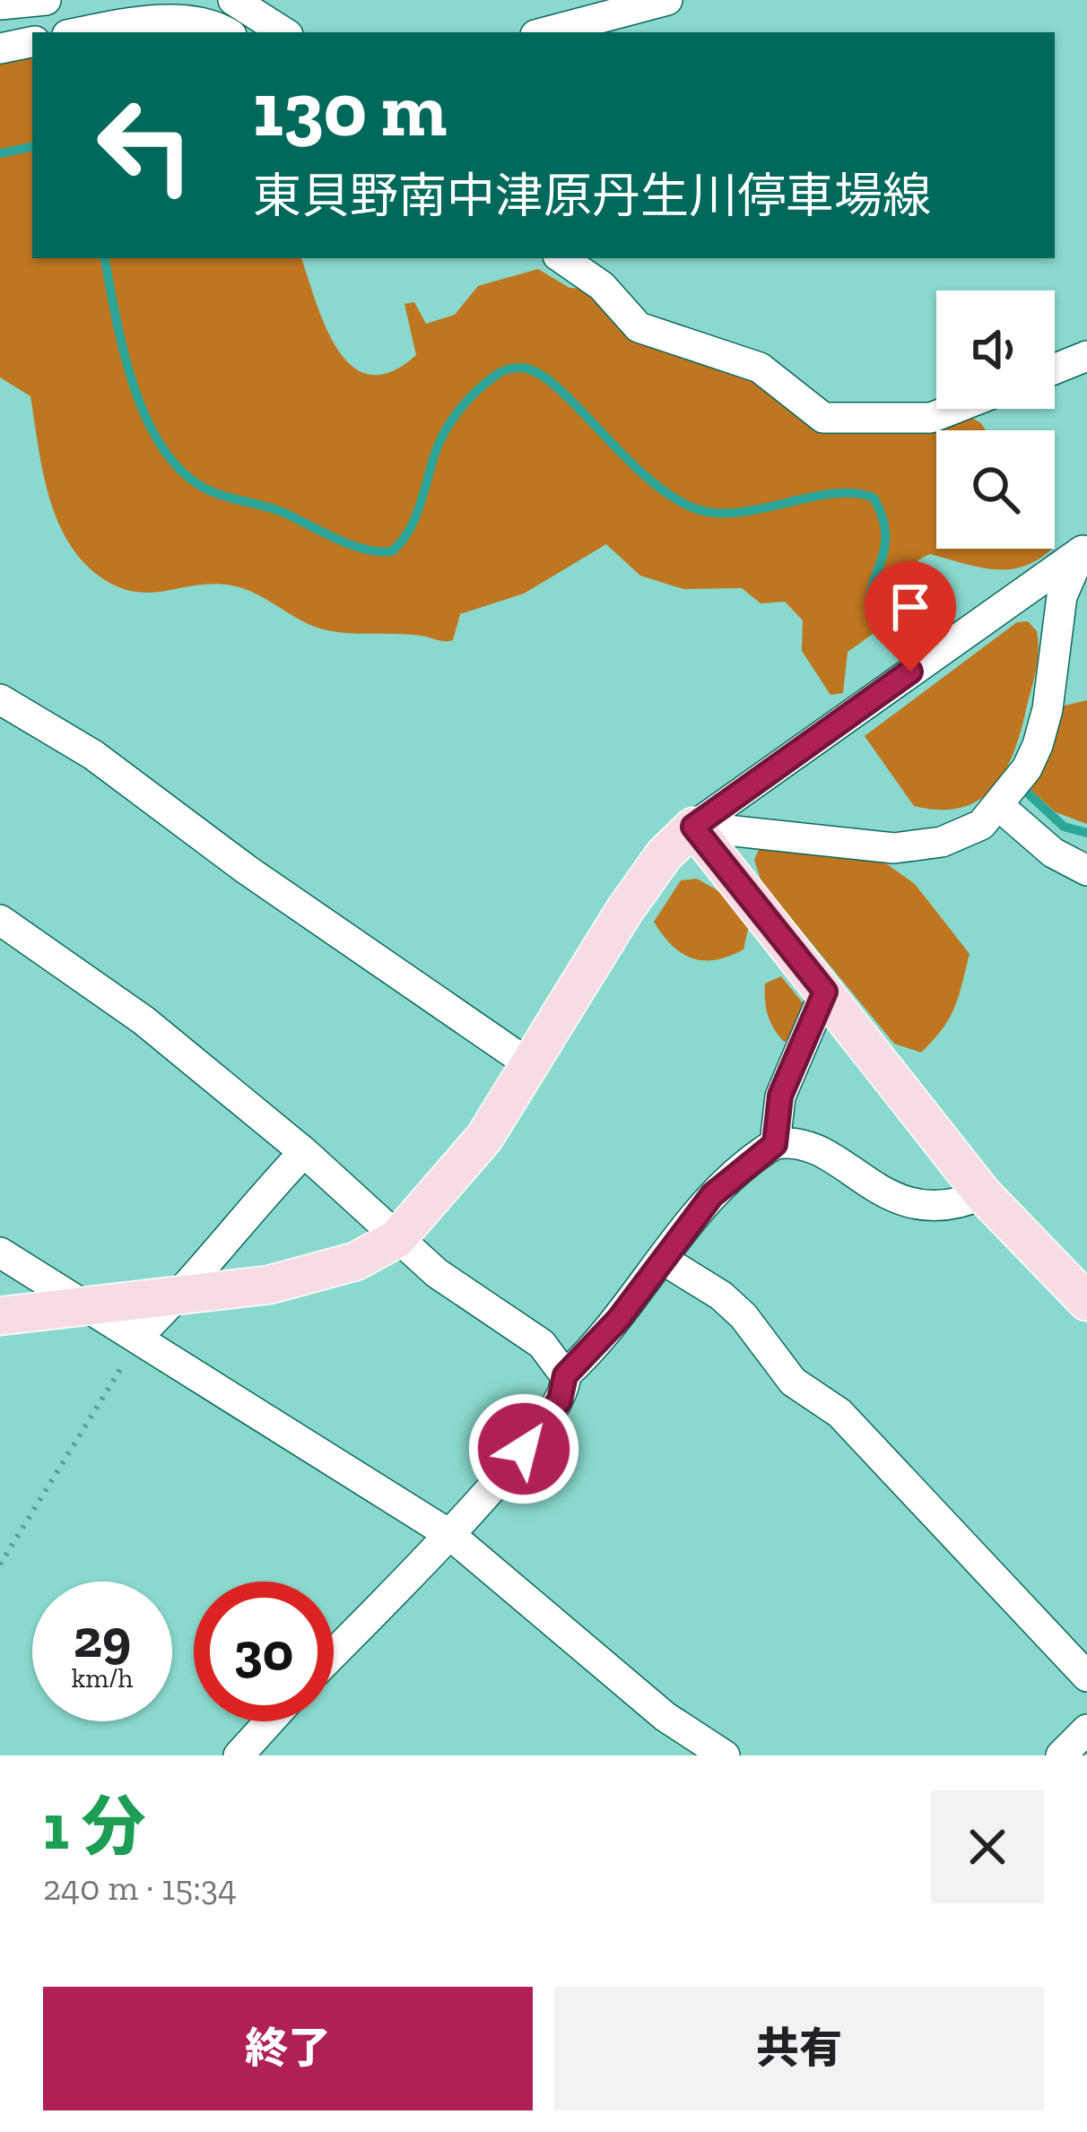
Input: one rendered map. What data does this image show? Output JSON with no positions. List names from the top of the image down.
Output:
{
  "page": {
    "turn": ["130 m", "東貝野南中津原丹生川停車場線"],
    "speed": "29 km/h",
    "limit": "30",
    "heading": ["1 分", "240 m · 15:34"],
    "buttons": ["終了", "共有"]
  }
}
